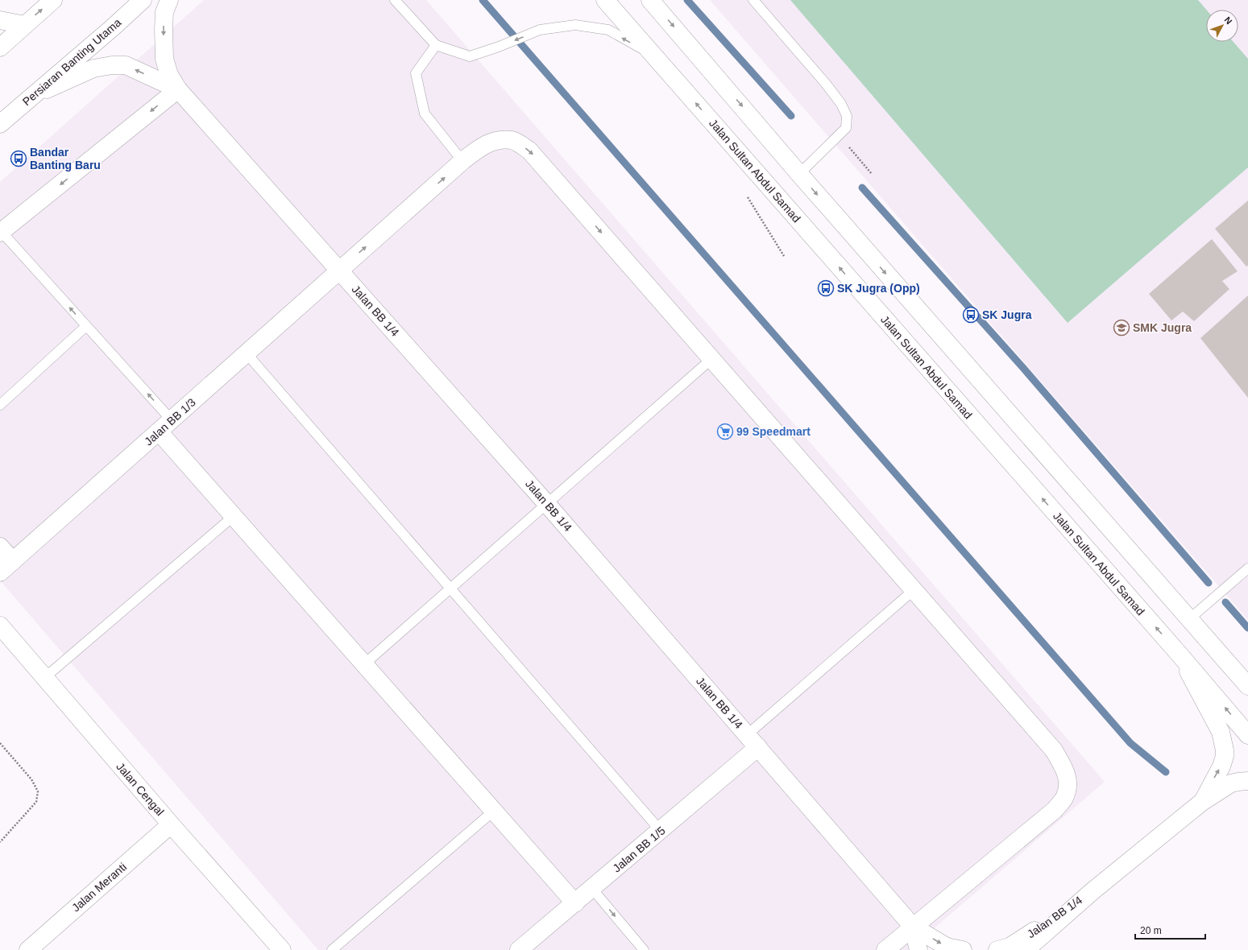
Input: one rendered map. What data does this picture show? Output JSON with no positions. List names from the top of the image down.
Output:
{
  "streets": {
    "street": [
      "Persiaran Banting Utama",
      "Jalan Sultan Abdul Samad",
      "Jalan BB 1/4",
      "Jalan BB 1/3",
      "Jalan Cengal",
      "Jalan BB 1/5",
      "Jalan Meranti"
    ]
  },
  "crossings": [
    ["Persiaran Banting Utama", "Jalan BB 1/4"],
    ["Jalan BB 1/4", "Jalan BB 1/3"],
    ["Jalan BB 1/4", "Jalan BB 1/5"],
    ["Jalan Cengal", "Jalan Meranti"]
  ],
  "places": {
    "bus stop": ["Bandar Banting Baru", "SK Jugra (Opp)", "SK Jugra"],
    "school or university": ["SMK Jugra"],
    "supermarket": ["99 Speedmart"]
  },
  "scale_bar": "20 m",
  "north": "top right"
}
